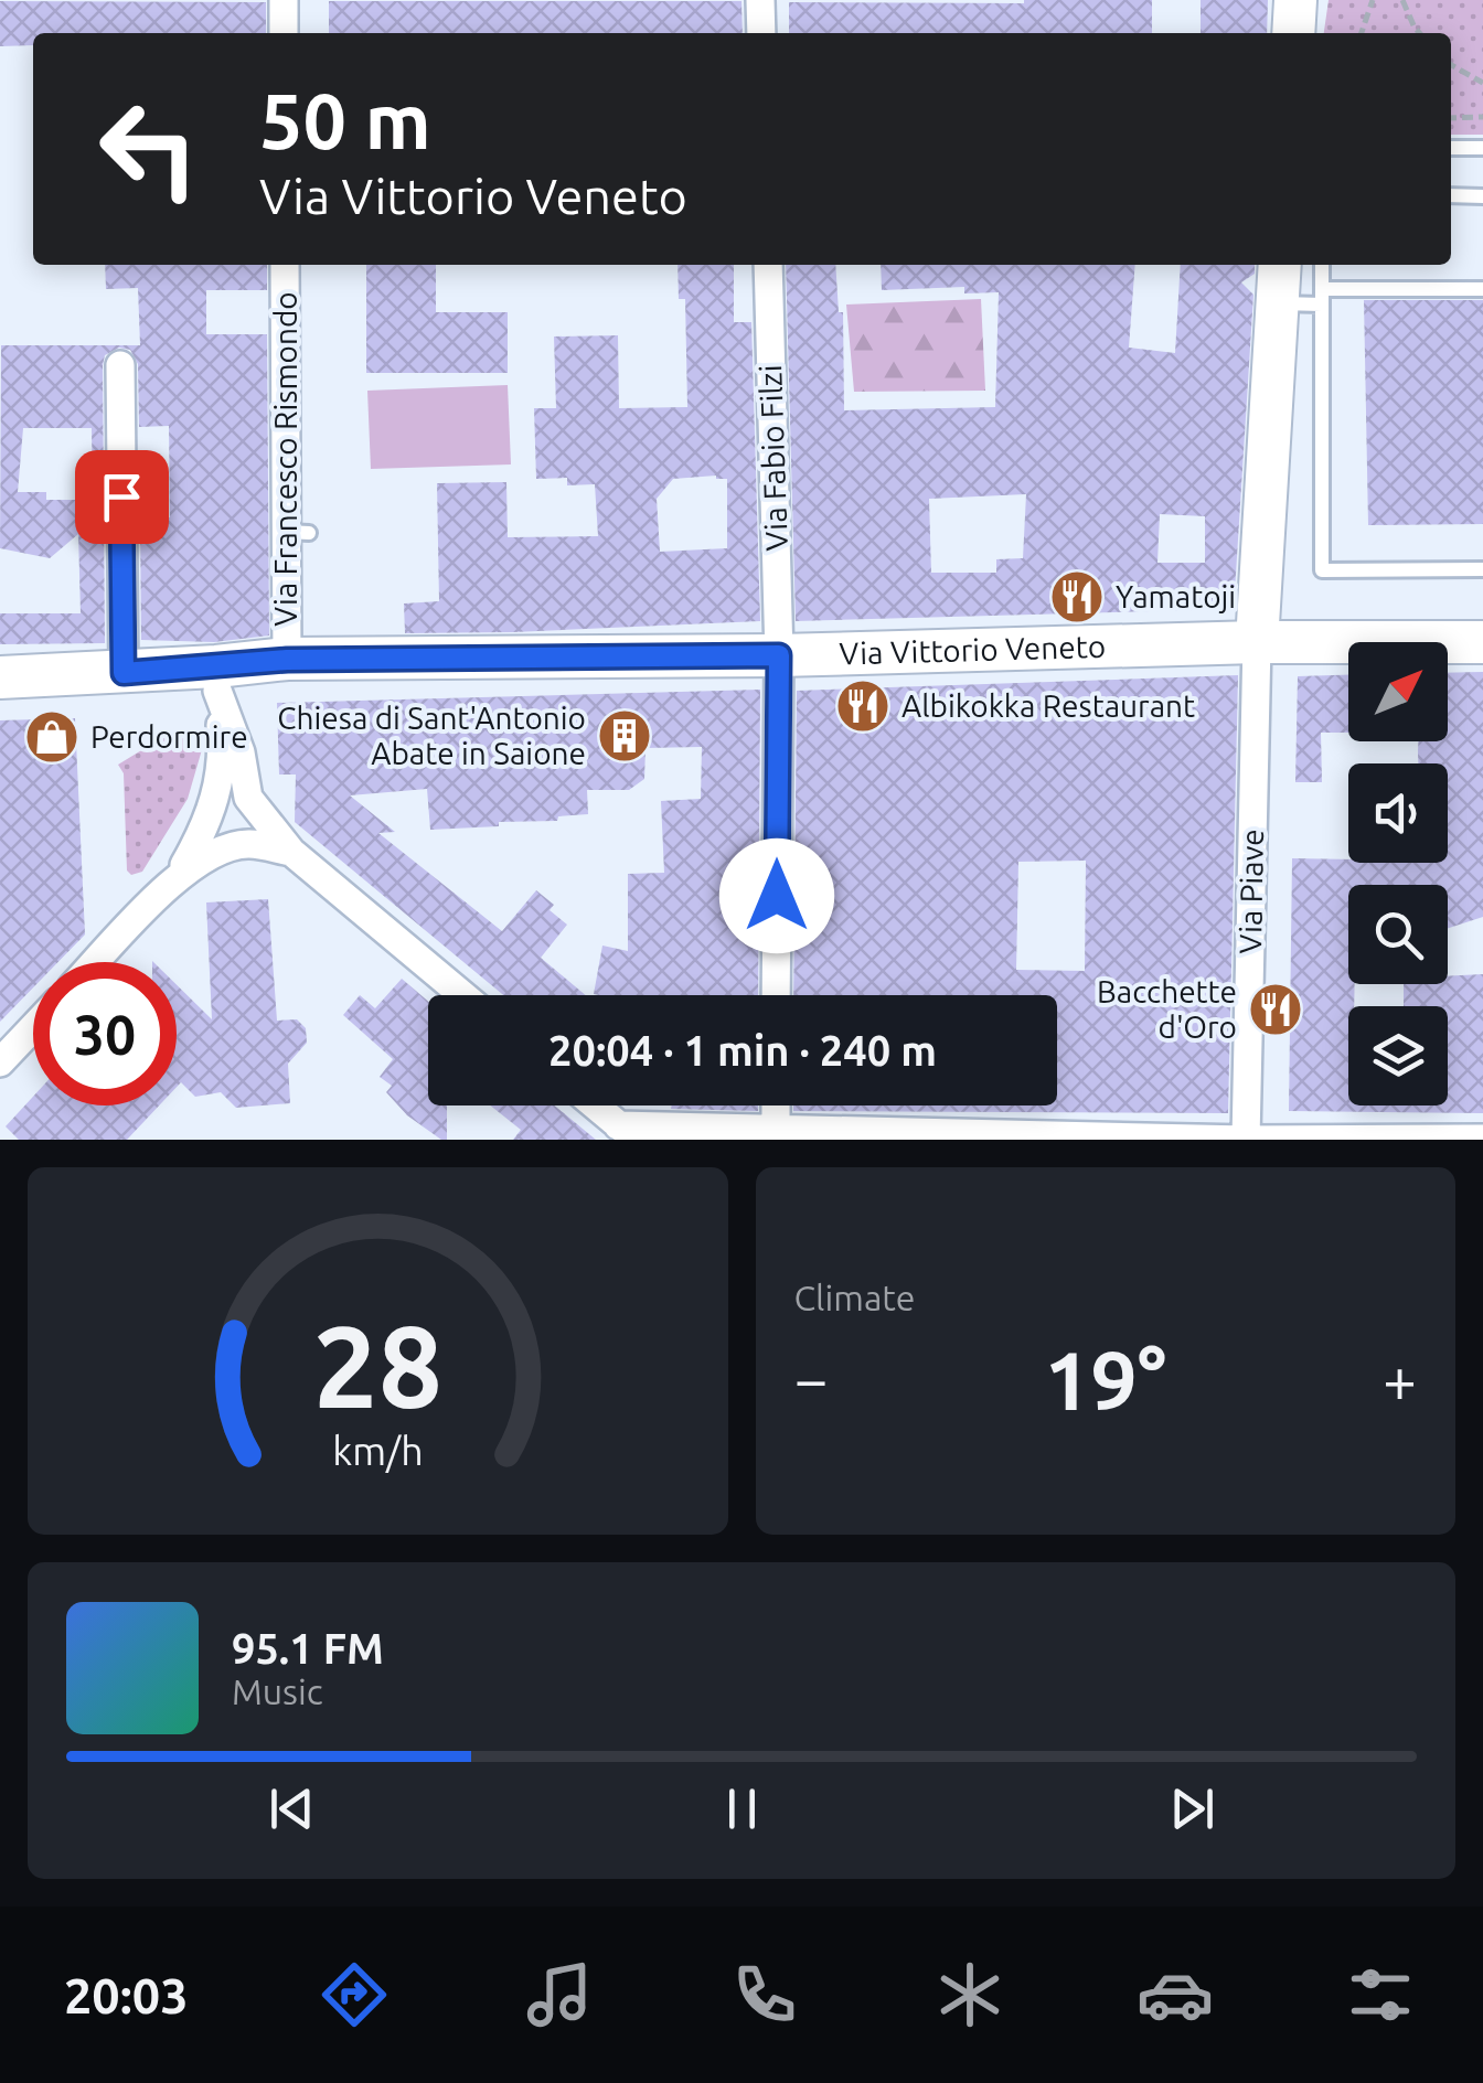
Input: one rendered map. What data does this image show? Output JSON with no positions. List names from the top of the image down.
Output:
{
  "streets": {
    "main road": ["Via Vittorio Veneto"],
    "street": ["Via Fabio Filzi", "Via Francesco Rismondo", "Via Piave"]
  },
  "crossings": [
    ["Via Fabio Filzi", "Via Vittorio Veneto"],
    ["Via Francesco Rismondo", "Via Vittorio Veneto"],
    ["Via Vittorio Veneto", "Via Piave"]
  ],
  "places": {
    "restaurant": ["Yamatoji", "Albikokka Restaurant", "Bacchette d'Oro"],
    "building": ["Chiesa di Sant'Antonio Abate in Saione"],
    "shop": ["Perdormire"]
  },
  "north": "top right",
  "page": {
    "turn": ["50 m", "Via Vittorio Veneto"],
    "limit": "30",
    "trip": "20:04 · 1 min · 240 m",
    "tile": "Climate",
    "heat": ["−", "19°", "+"],
    "song": ["95.1 FM", "Music"],
    "tabs": "20:03",
    "gauge": ["28", "km/h"]
  }
}
